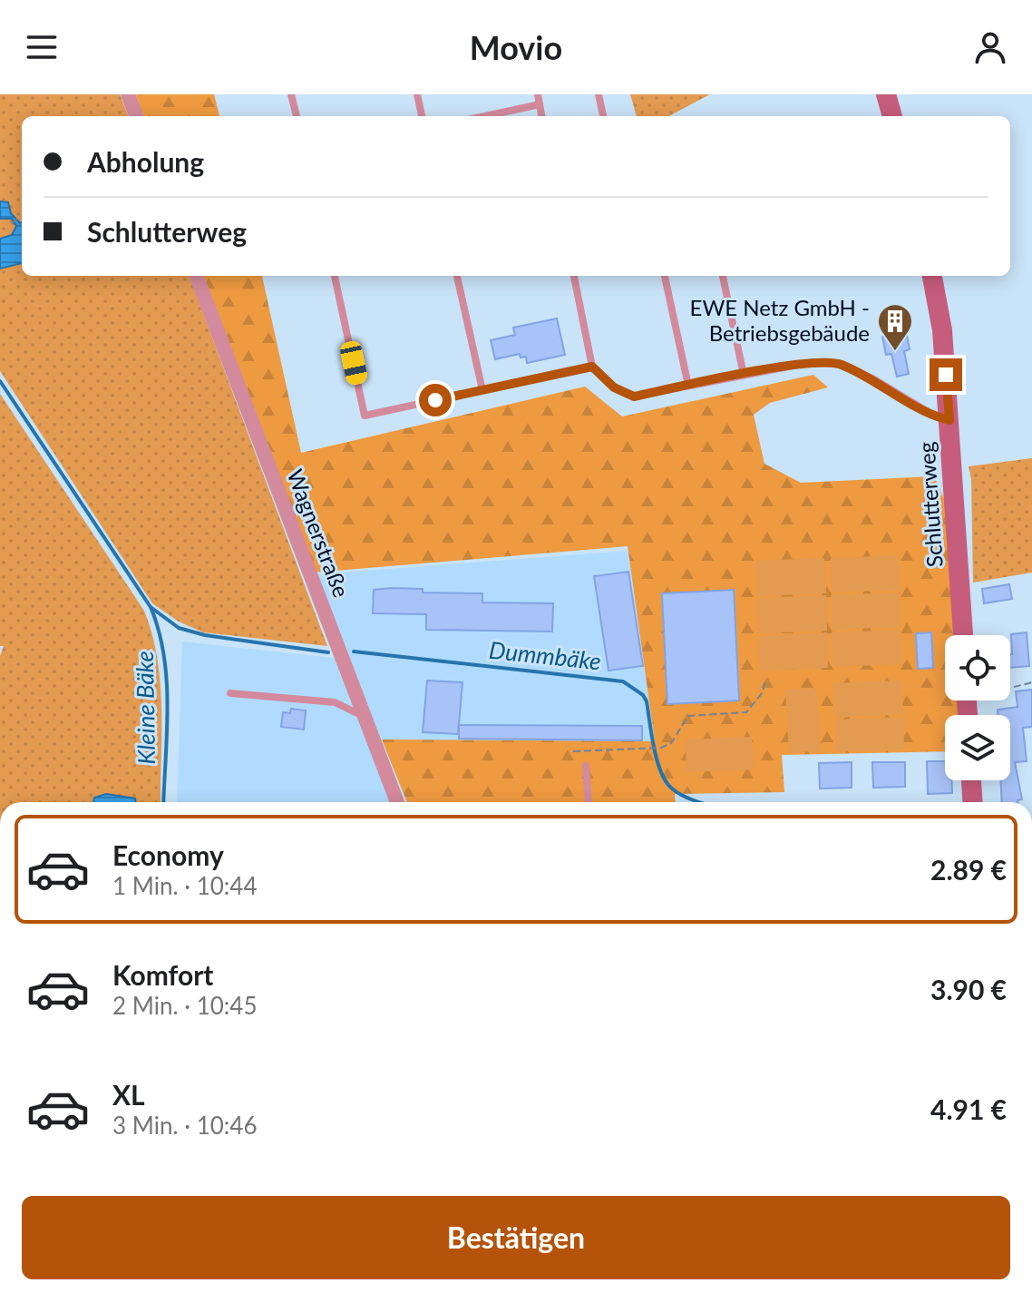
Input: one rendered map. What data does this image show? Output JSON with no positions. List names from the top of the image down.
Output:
{
  "streets": {
    "street": ["Schlutterweg", "Wagnerstraße"]
  },
  "water": ["Dummbäke", "Kleine Bäke"],
  "places": {
    "building": ["EWE Netz GmbH - Betriebsgebäude"]
  },
  "page": {
    "header": "Movio",
    "banner": ["Abholung", "Schlutterweg"],
    "list": [
      {
        "name": "Economy",
        "note": "1 Min. · 10:44",
        "value": "2.89 €"
      },
      {
        "name": "Komfort",
        "note": "2 Min. · 10:45",
        "value": "3.90 €"
      },
      {
        "name": "XL",
        "note": "3 Min. · 10:46",
        "value": "4.91 €"
      }
    ],
    "buttons": "Bestätigen"
  }
}
